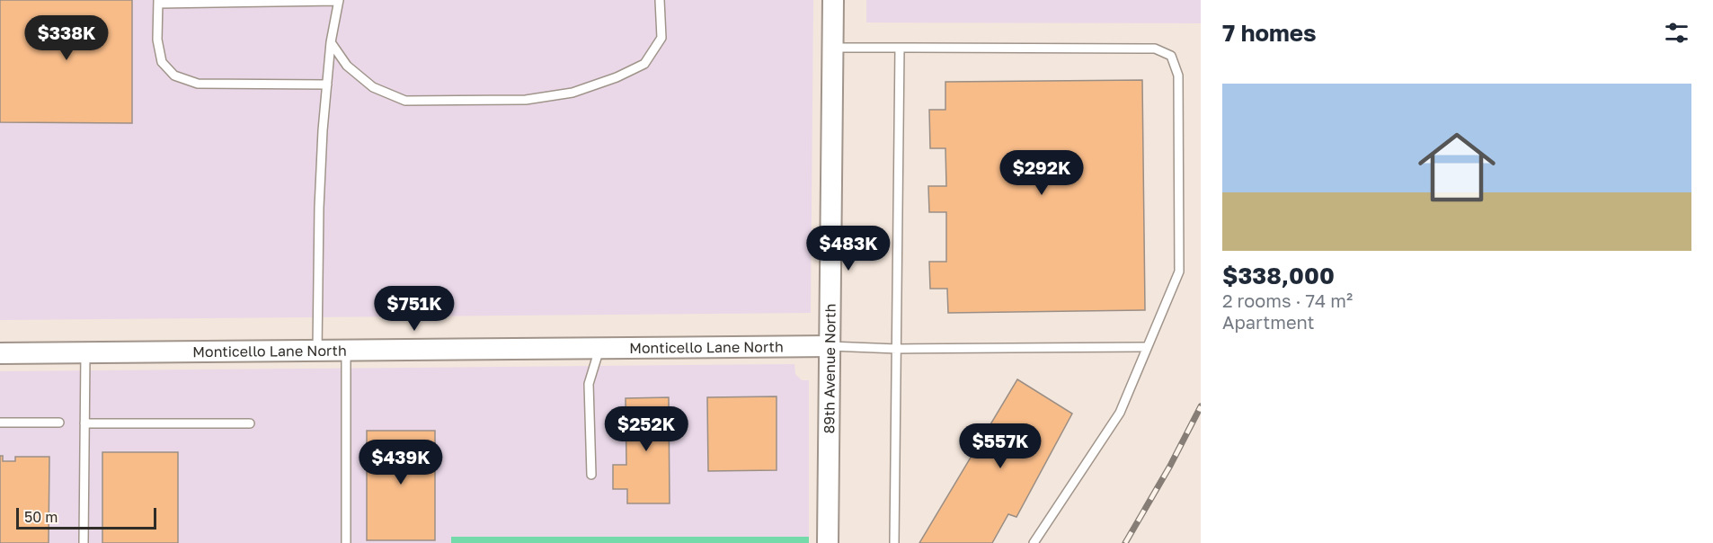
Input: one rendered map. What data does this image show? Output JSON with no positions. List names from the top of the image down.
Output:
{
  "streets": {
    "street": ["Monticello Lane North", "89th Avenue North"]
  },
  "crossings": [
    ["Monticello Lane North", "89th Avenue North"]
  ],
  "scale_bar": "50 m",
  "page": {
    "heading": "7 homes",
    "price": [
      "$338K",
      "$292K",
      "$483K",
      "$751K",
      "$252K",
      "$557K",
      "$439K"
    ],
    "list": [
      {
        "name": "$338,000",
        "note": "2 rooms · 74 m² · Apartment"
      }
    ],
    "scale": "50 m"
  }
}
